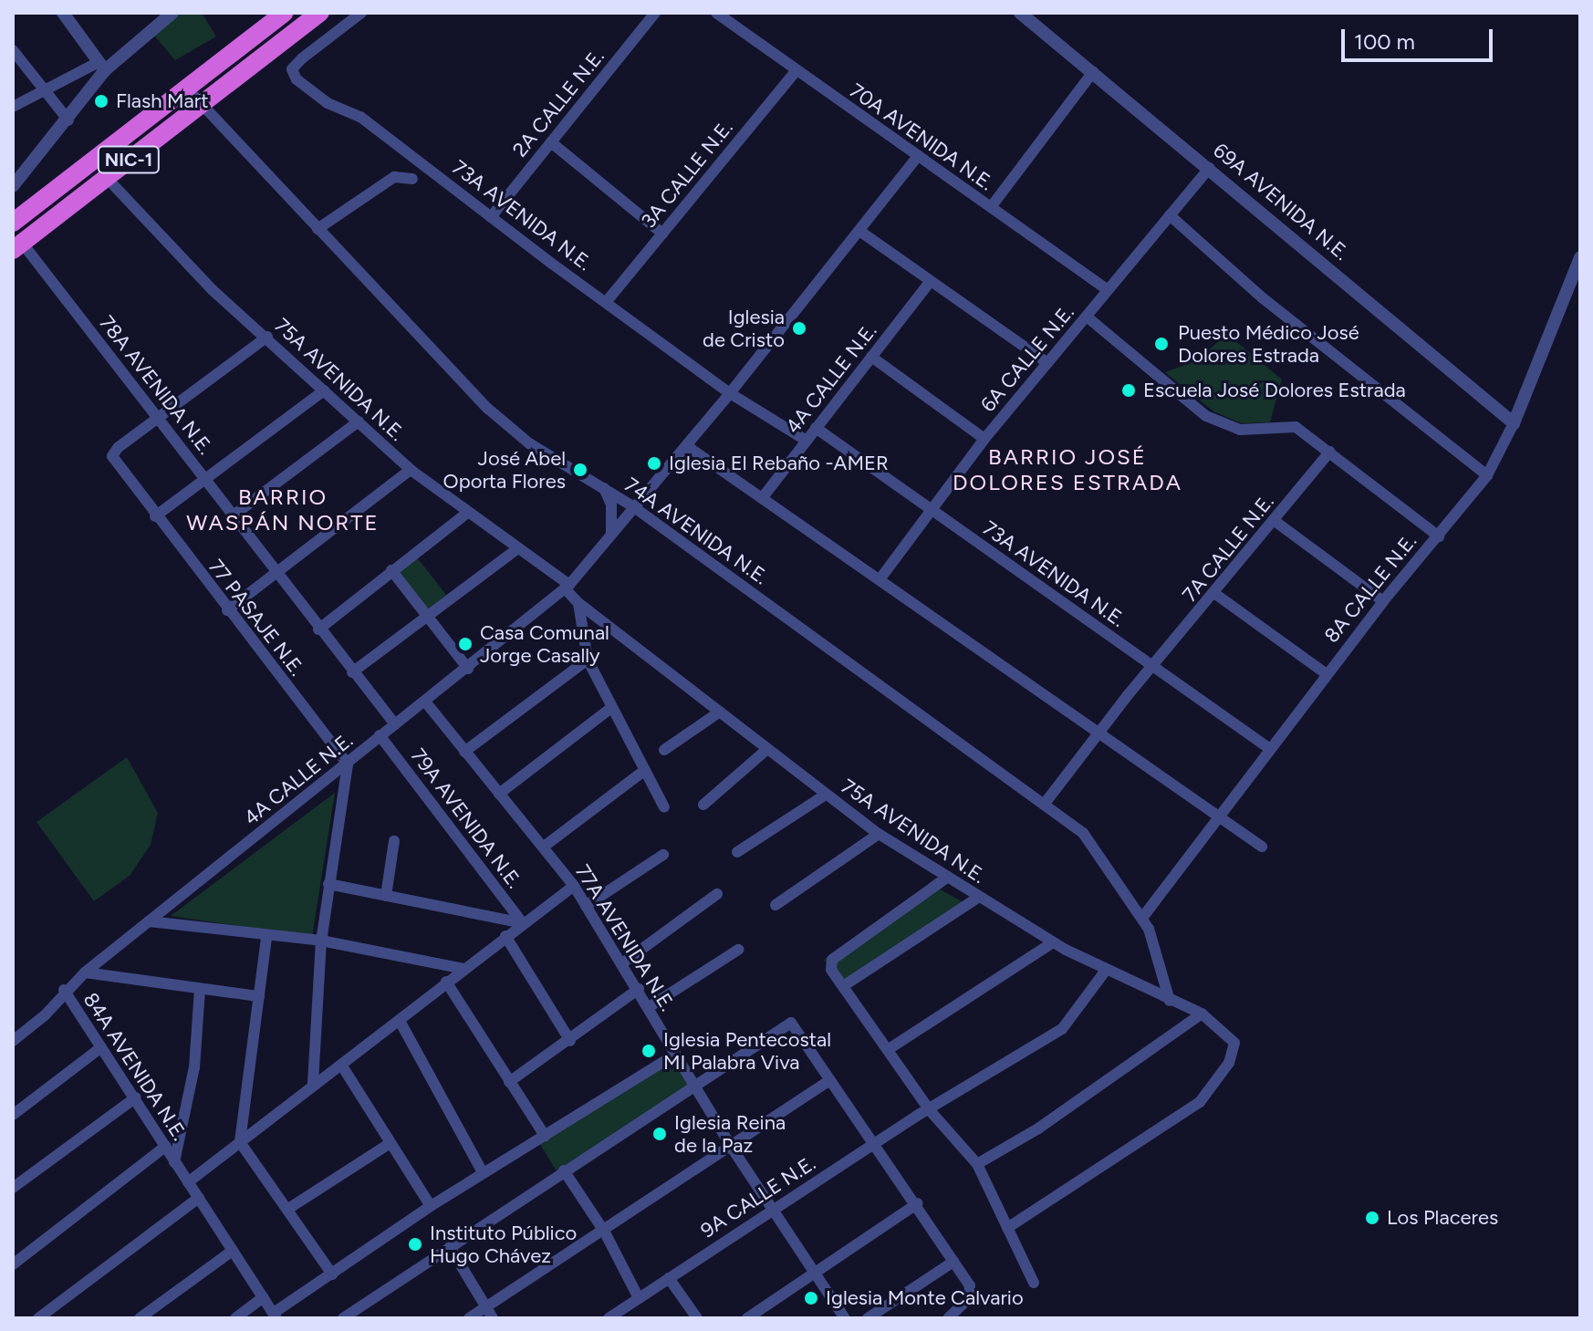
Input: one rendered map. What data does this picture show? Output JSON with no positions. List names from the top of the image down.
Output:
{
  "streets": {
    "highway": ["NIC-1"],
    "street": [
      "2A CALLE N.E.",
      "70A AVENIDA N.E.",
      "3A CALLE N.E.",
      "69A AVENIDA N.E.",
      "73A AVENIDA N.E.",
      "6A CALLE N.E.",
      "4A CALLE N.E.",
      "75A AVENIDA N.E.",
      "78A AVENIDA N.E.",
      "74A AVENIDA N.E.",
      "7A CALLE N.E.",
      "8A CALLE N.E.",
      "77 PASAJE N.E.",
      "79A AVENIDA N.E.",
      "77A AVENIDA N.E.",
      "84A AVENIDA N.E.",
      "9A CALLE N.E."
    ]
  },
  "crossings": [
    ["2A CALLE N.E.", "73A AVENIDA N.E."],
    ["70A AVENIDA N.E.", "3A CALLE N.E."],
    ["70A AVENIDA N.E.", "6A CALLE N.E."],
    ["70A AVENIDA N.E.", "4A CALLE N.E."],
    ["NIC-1", "75A AVENIDA N.E."],
    ["NIC-1", "78A AVENIDA N.E."],
    ["NIC-1", "74A AVENIDA N.E."],
    ["3A CALLE N.E.", "73A AVENIDA N.E."],
    ["69A AVENIDA N.E.", "6A CALLE N.E."],
    ["69A AVENIDA N.E.", "8A CALLE N.E."],
    ["73A AVENIDA N.E.", "6A CALLE N.E."],
    ["73A AVENIDA N.E.", "4A CALLE N.E."],
    ["73A AVENIDA N.E.", "7A CALLE N.E."],
    ["73A AVENIDA N.E.", "8A CALLE N.E."],
    ["4A CALLE N.E.", "75A AVENIDA N.E."],
    ["4A CALLE N.E.", "78A AVENIDA N.E."],
    ["4A CALLE N.E.", "74A AVENIDA N.E."],
    ["4A CALLE N.E.", "77 PASAJE N.E."],
    ["4A CALLE N.E.", "79A AVENIDA N.E."],
    ["4A CALLE N.E.", "77A AVENIDA N.E."],
    ["4A CALLE N.E.", "84A AVENIDA N.E."],
    ["75A AVENIDA N.E.", "74A AVENIDA N.E."],
    ["75A AVENIDA N.E.", "9A CALLE N.E."],
    ["78A AVENIDA N.E.", "77 PASAJE N.E."],
    ["74A AVENIDA N.E.", "8A CALLE N.E."],
    ["77A AVENIDA N.E.", "9A CALLE N.E."]
  ],
  "districts": ["BARRIO JOSÉ DOLORES ESTRADA", "BARRIO WASPÁN NORTE"],
  "places": [
    "Flash Mart",
    "Iglesia de Cristo",
    "Puesto Médico José Dolores Estrada",
    "Escuela José Dolores Estrada",
    "Iglesia El Rebaño -AMER",
    "José Abel Oporta Flores",
    "Casa Comunal Jorge Casally",
    "Iglesia Pentecostal MI Palabra Viva",
    "Iglesia Reina de la Paz",
    "Los Placeres",
    "Instituto Público Hugo Chávez",
    "Iglesia Monte Calvario"
  ],
  "scale_bar": "100 m"
}
